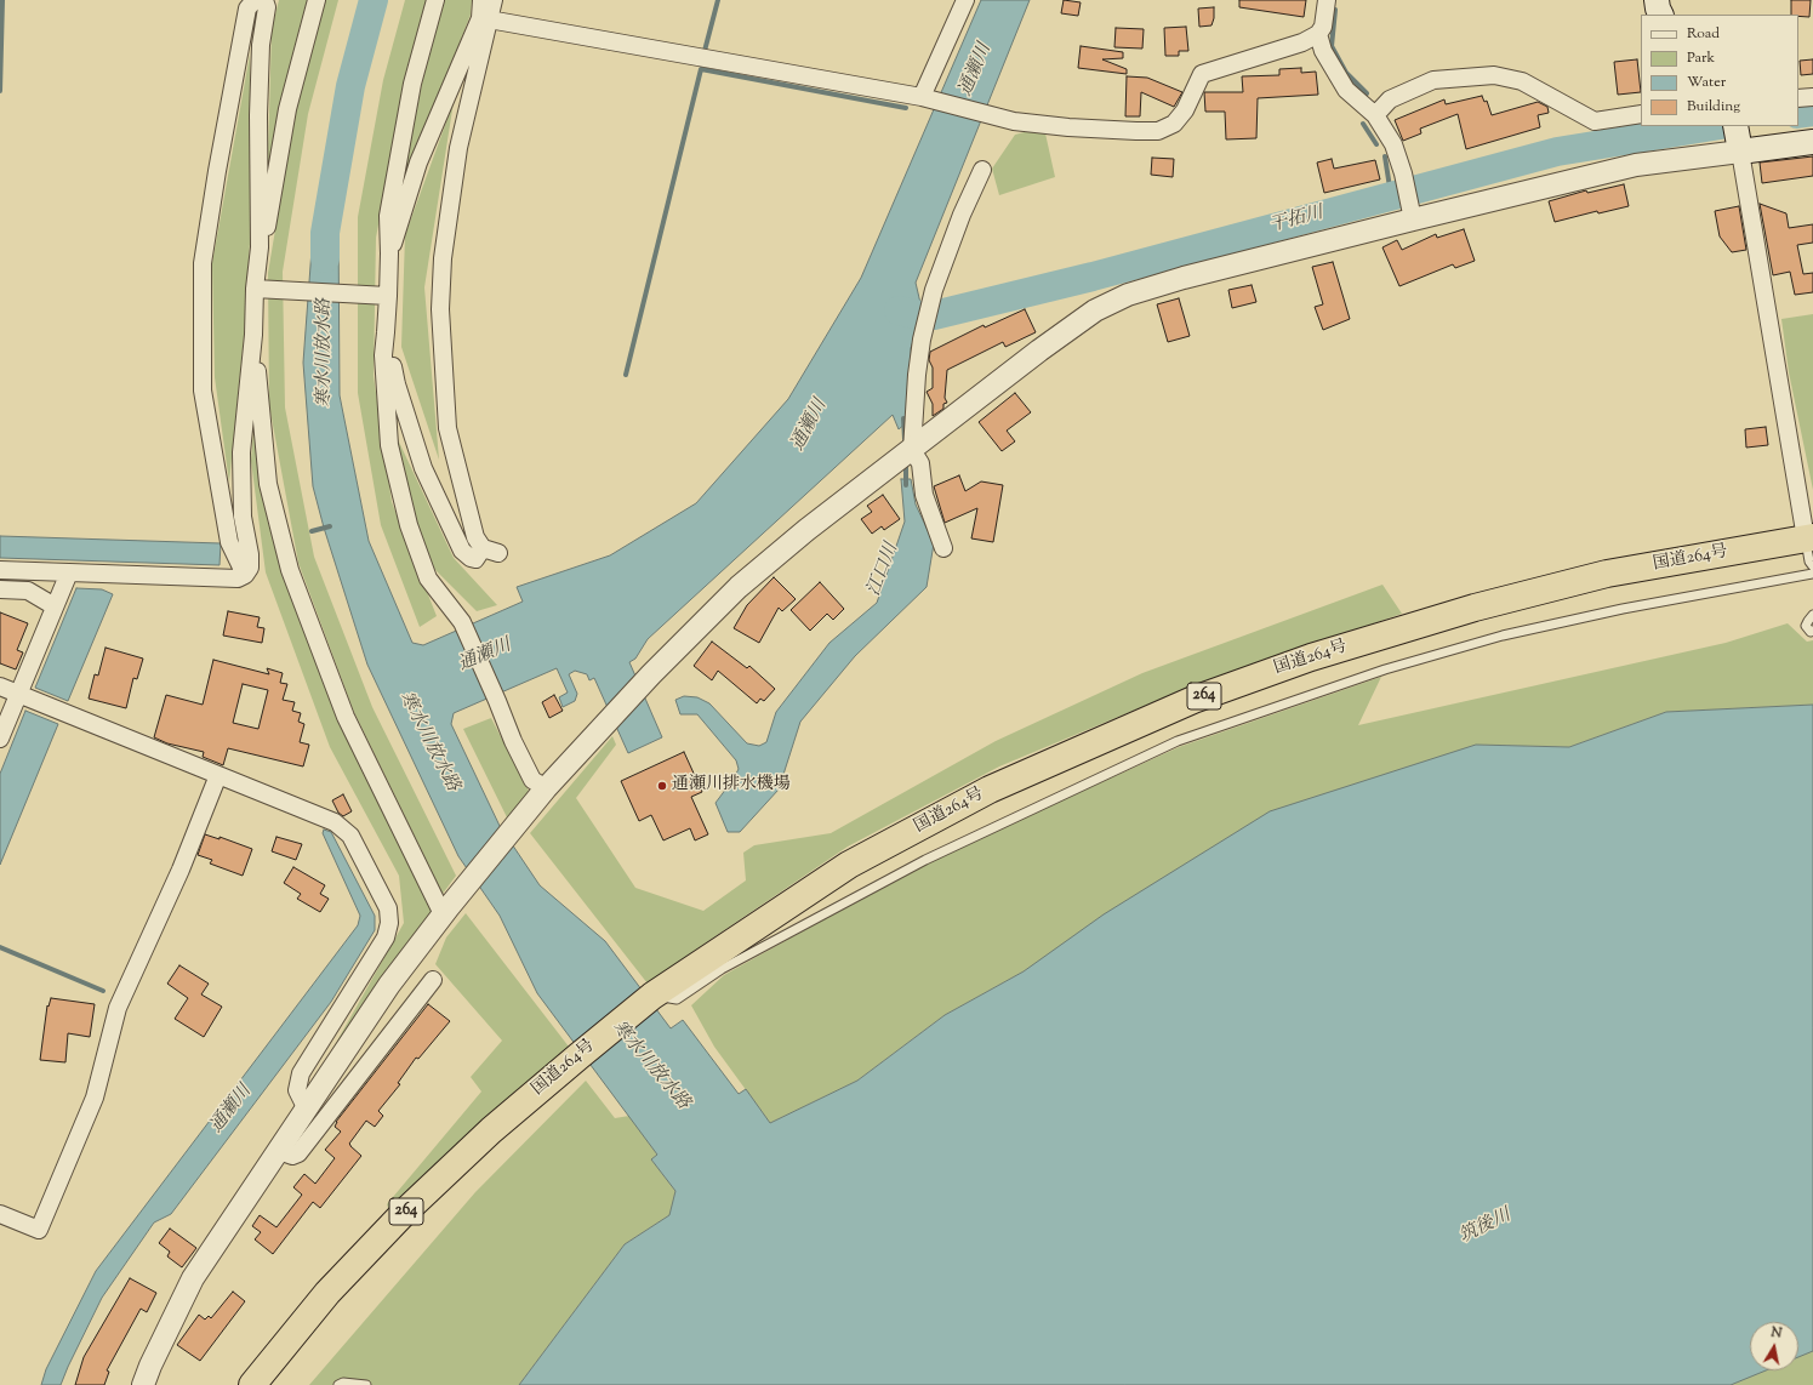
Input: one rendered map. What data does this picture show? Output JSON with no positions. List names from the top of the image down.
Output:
{
  "streets": {
    "highway": ["国道264号", "264"]
  },
  "water": [
    "通瀬川",
    "干拓川",
    "寒水川放水路",
    "江口川",
    "筑後川"
  ],
  "places": ["通瀬川排水機場"],
  "legend": [
    "Road",
    "Park",
    "Water",
    "Building"
  ],
  "north": "top"
}
